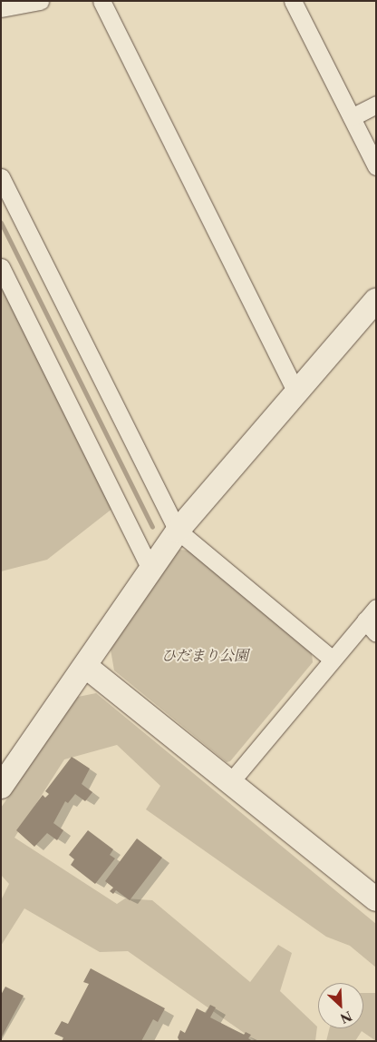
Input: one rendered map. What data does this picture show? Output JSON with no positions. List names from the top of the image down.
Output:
{
  "parks": ["ひだまり公園"],
  "north": "bottom right"
}
